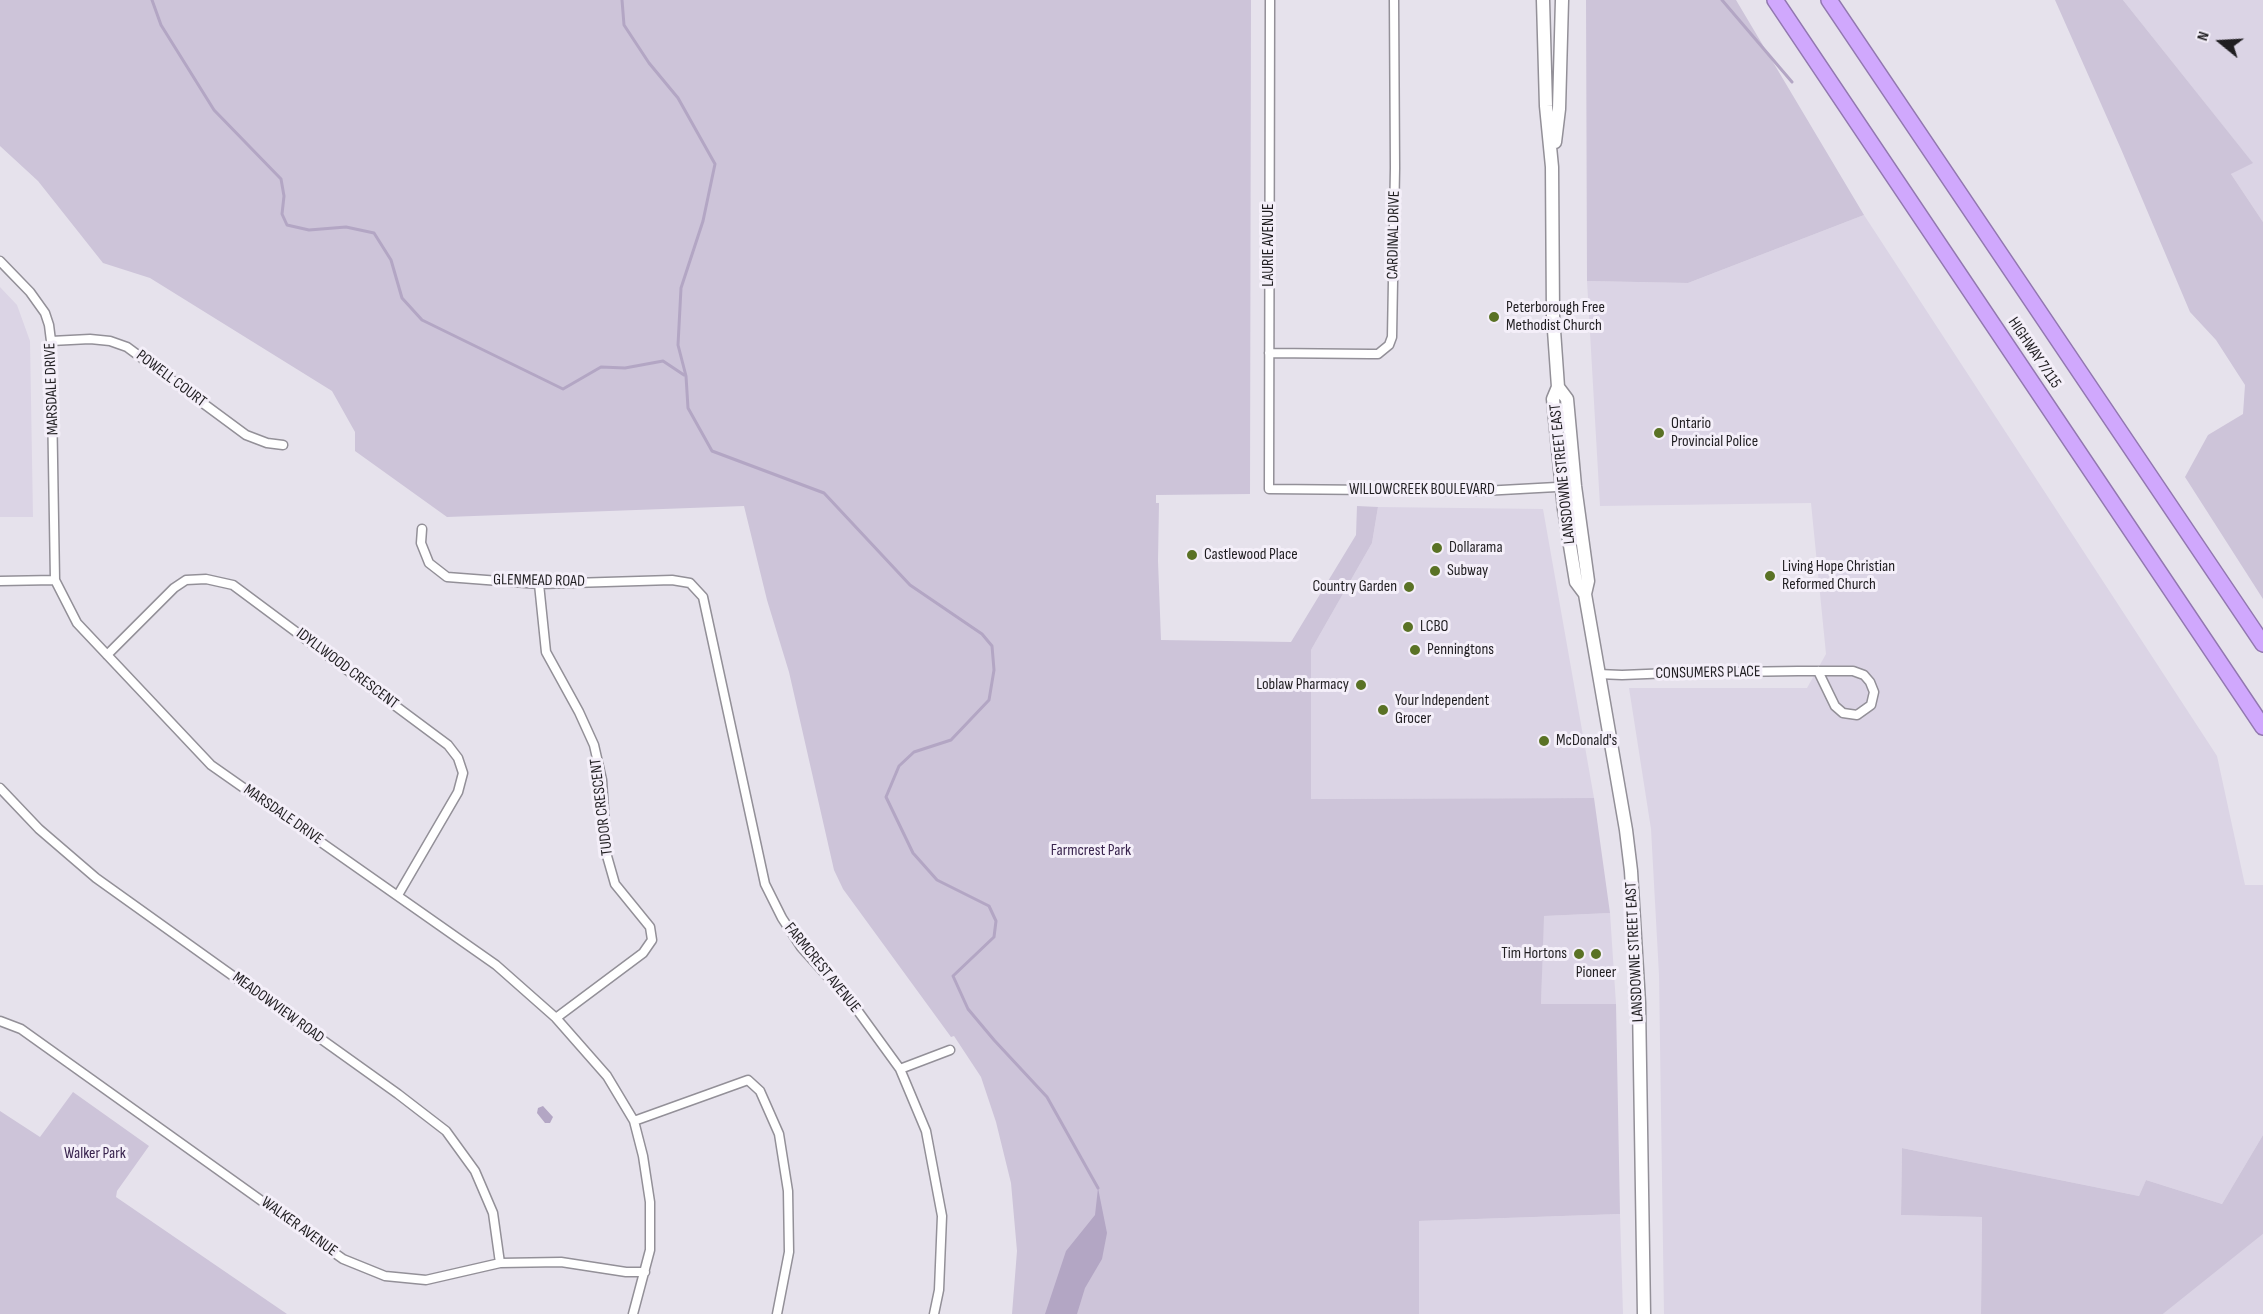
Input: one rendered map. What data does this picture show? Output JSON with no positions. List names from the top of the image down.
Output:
{
  "streets": {
    "highway": ["HIGHWAY 7/115"],
    "main road": ["LANSDOWNE STREET EAST"],
    "street": [
      "CARDINAL DRIVE",
      "LAURIE AVENUE",
      "POWELL COURT",
      "MARSDALE DRIVE",
      "WILLOWCREEK BOULEVARD",
      "GLENMEAD ROAD",
      "IDYLLWOOD CRESCENT",
      "CONSUMERS PLACE",
      "TUDOR CRESCENT",
      "FARMCREST AVENUE",
      "MEADOWVIEW ROAD",
      "WALKER AVENUE"
    ]
  },
  "crossings": [
    ["CARDINAL DRIVE", "LAURIE AVENUE"],
    ["LAURIE AVENUE", "WILLOWCREEK BOULEVARD"],
    ["POWELL COURT", "MARSDALE DRIVE"],
    ["MARSDALE DRIVE", "IDYLLWOOD CRESCENT"],
    ["MARSDALE DRIVE", "TUDOR CRESCENT"],
    ["MARSDALE DRIVE", "WALKER AVENUE"],
    ["LANSDOWNE STREET EAST", "WILLOWCREEK BOULEVARD"],
    ["LANSDOWNE STREET EAST", "CONSUMERS PLACE"],
    ["GLENMEAD ROAD", "TUDOR CRESCENT"],
    ["GLENMEAD ROAD", "FARMCREST AVENUE"],
    ["MEADOWVIEW ROAD", "WALKER AVENUE"]
  ],
  "parks": ["Farmcrest Park", "Walker Park"],
  "places": [
    "Peterborough Free Methodist Church",
    "Ontario Provincial Police",
    "Dollarama",
    "Castlewood Place",
    "Subway",
    "Living Hope Christian Reformed Church",
    "Country Garden",
    "LCBO",
    "Penningtons",
    "Loblaw Pharmacy",
    "Your Independent Grocer",
    "McDonald's",
    "Tim Hortons",
    "Pioneer"
  ],
  "north": "left"
}
